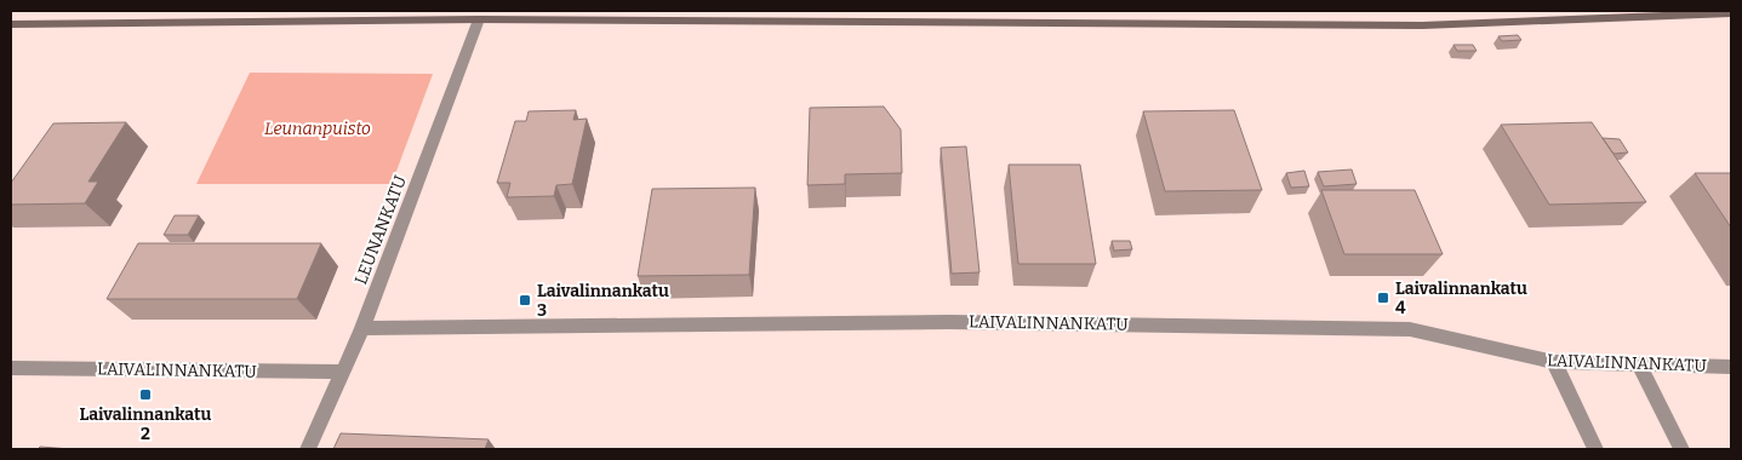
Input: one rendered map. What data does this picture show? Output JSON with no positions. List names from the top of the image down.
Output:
{
  "streets": {
    "street": ["LEUNANKATU", "LAIVALINNANKATU"]
  },
  "crossings": [
    ["LEUNANKATU", "LAIVALINNANKATU"]
  ],
  "parks": ["Leunanpuisto"],
  "places": {
    "transit": ["Laivalinnankatu 4", "Laivalinnankatu 3", "Laivalinnankatu 2"]
  }
}
